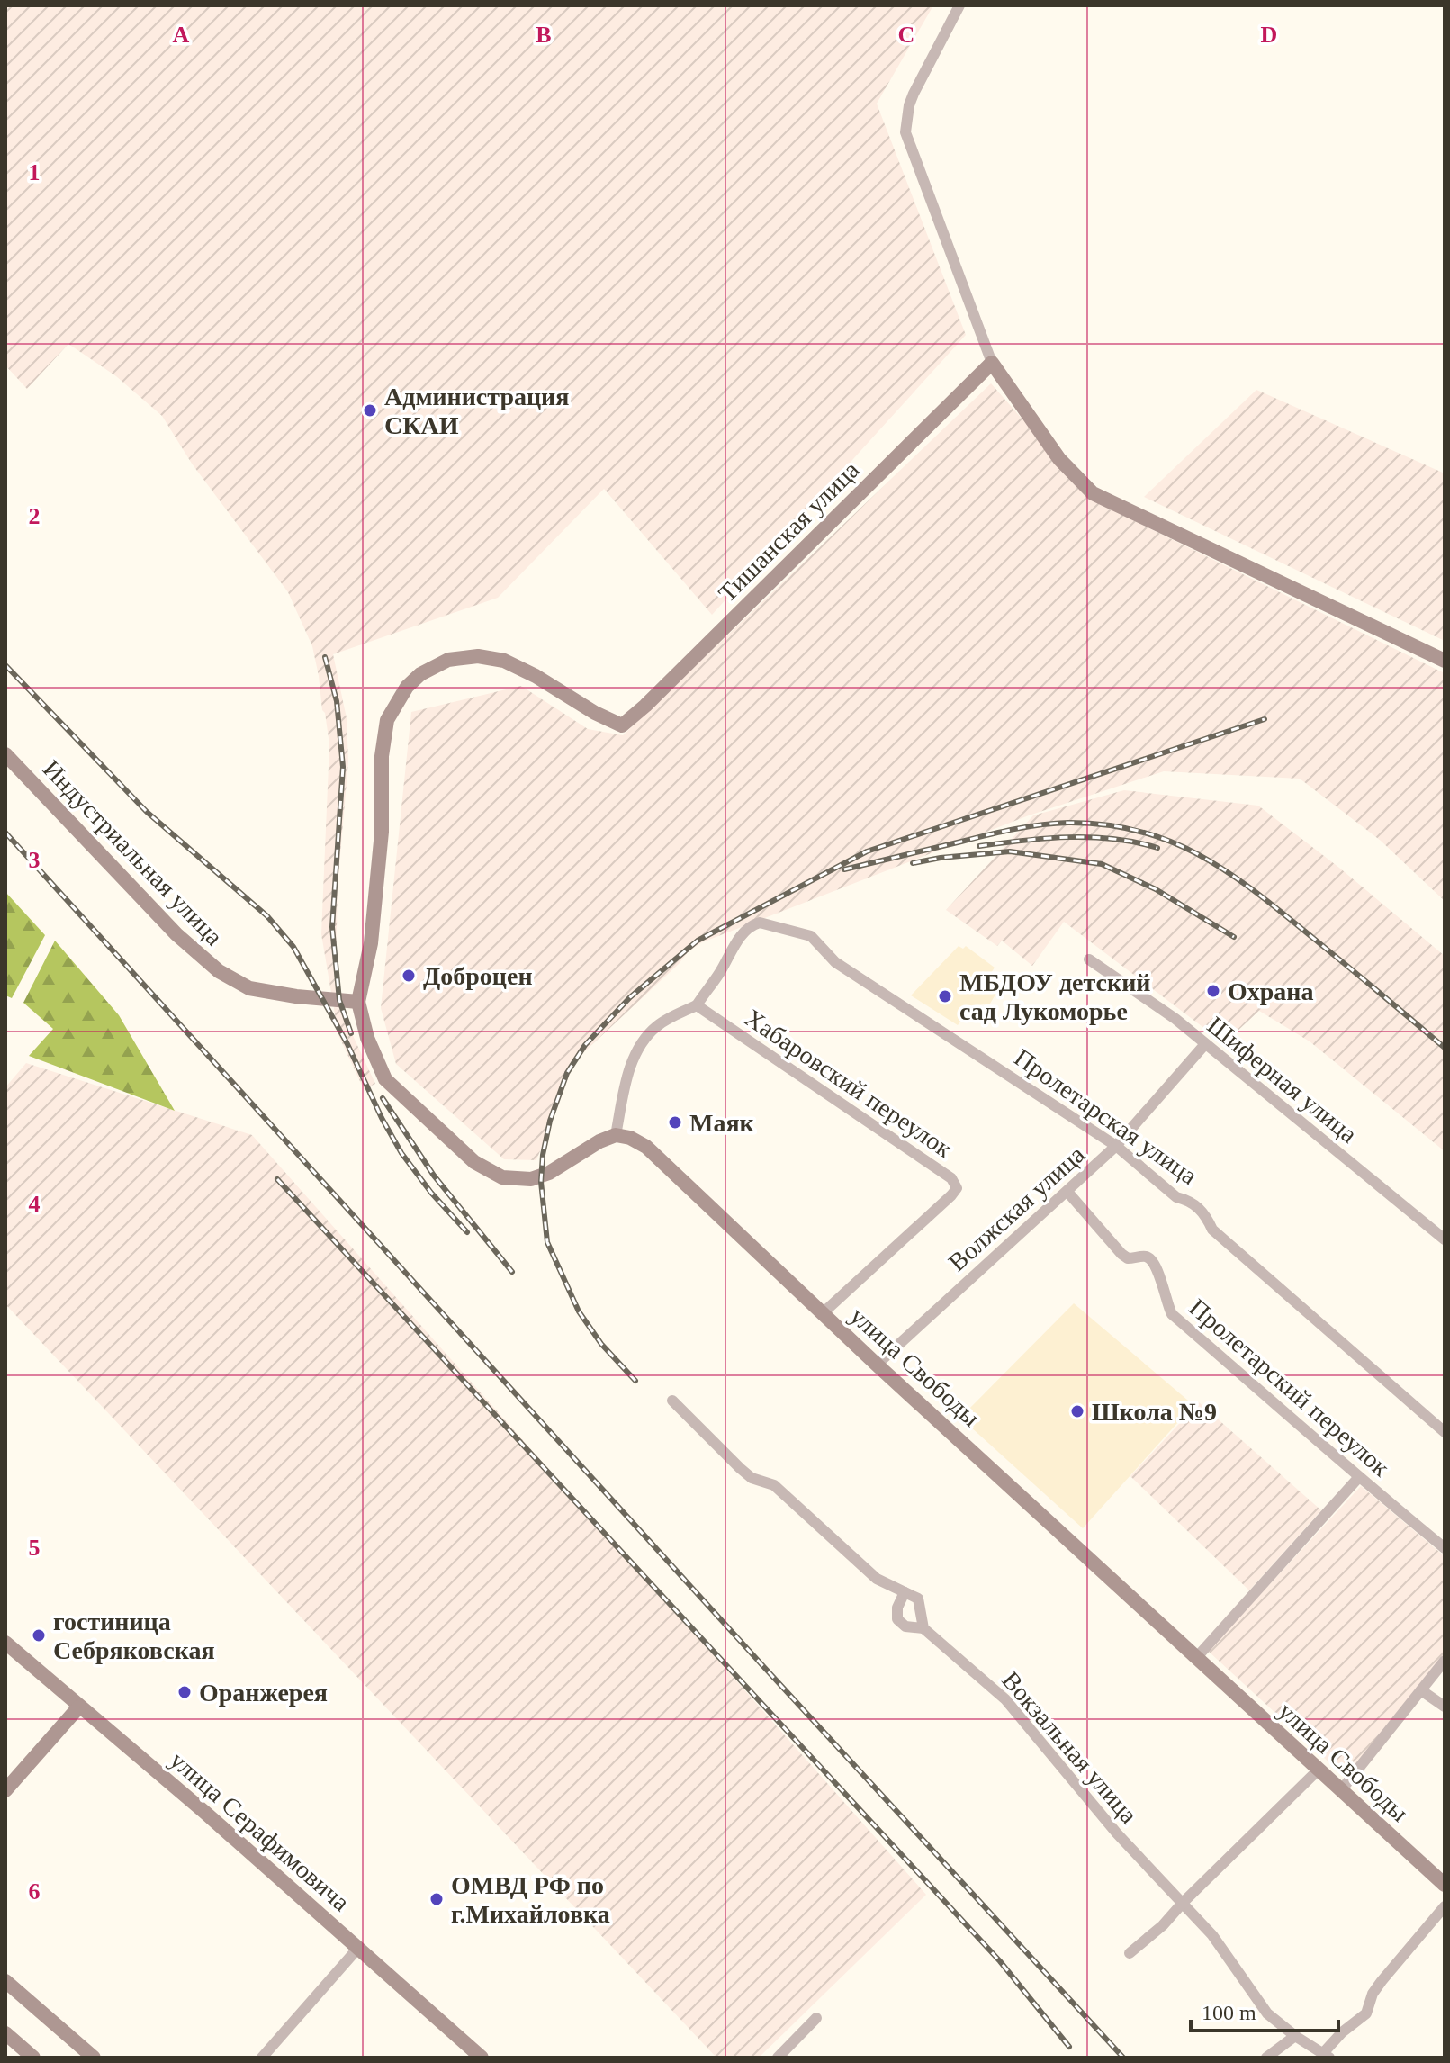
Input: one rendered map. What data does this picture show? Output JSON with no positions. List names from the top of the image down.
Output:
{
  "streets": {
    "street": [
      "Тишанская улица",
      "Индустриальная улица",
      "Шиферная улица",
      "Хабаровский переулок",
      "Пролетарская улица",
      "Волжская улица",
      "улица Свободы",
      "Пролетарский переулок",
      "Вокзальная улица",
      "улица Серафимовича"
    ]
  },
  "crossings": [
    ["Тишанская улица", "Индустриальная улица"],
    ["Шиферная улица", "Волжская улица"],
    ["Хабаровский переулок", "Пролетарская улица"],
    ["Хабаровский переулок", "улица Свободы"],
    ["Пролетарская улица", "Волжская улица"],
    ["Волжская улица", "улица Свободы"],
    ["Волжская улица", "Пролетарский переулок"]
  ],
  "places": [
    "Администрация СКАИ",
    "Доброцен",
    "Охрана",
    "МБДОУ детский сад Лукоморье",
    "Mаяк",
    "Школа №9",
    "гостиница Себряковская",
    "Оранжерея",
    "ОМВД РФ по г.Михайловка"
  ],
  "scale_bar": "100 m",
  "grid": {
    "columns": [
      "A",
      "B",
      "C",
      "D"
    ],
    "rows": [
      "1",
      "2",
      "3",
      "4",
      "5",
      "6"
    ]
  }
}
